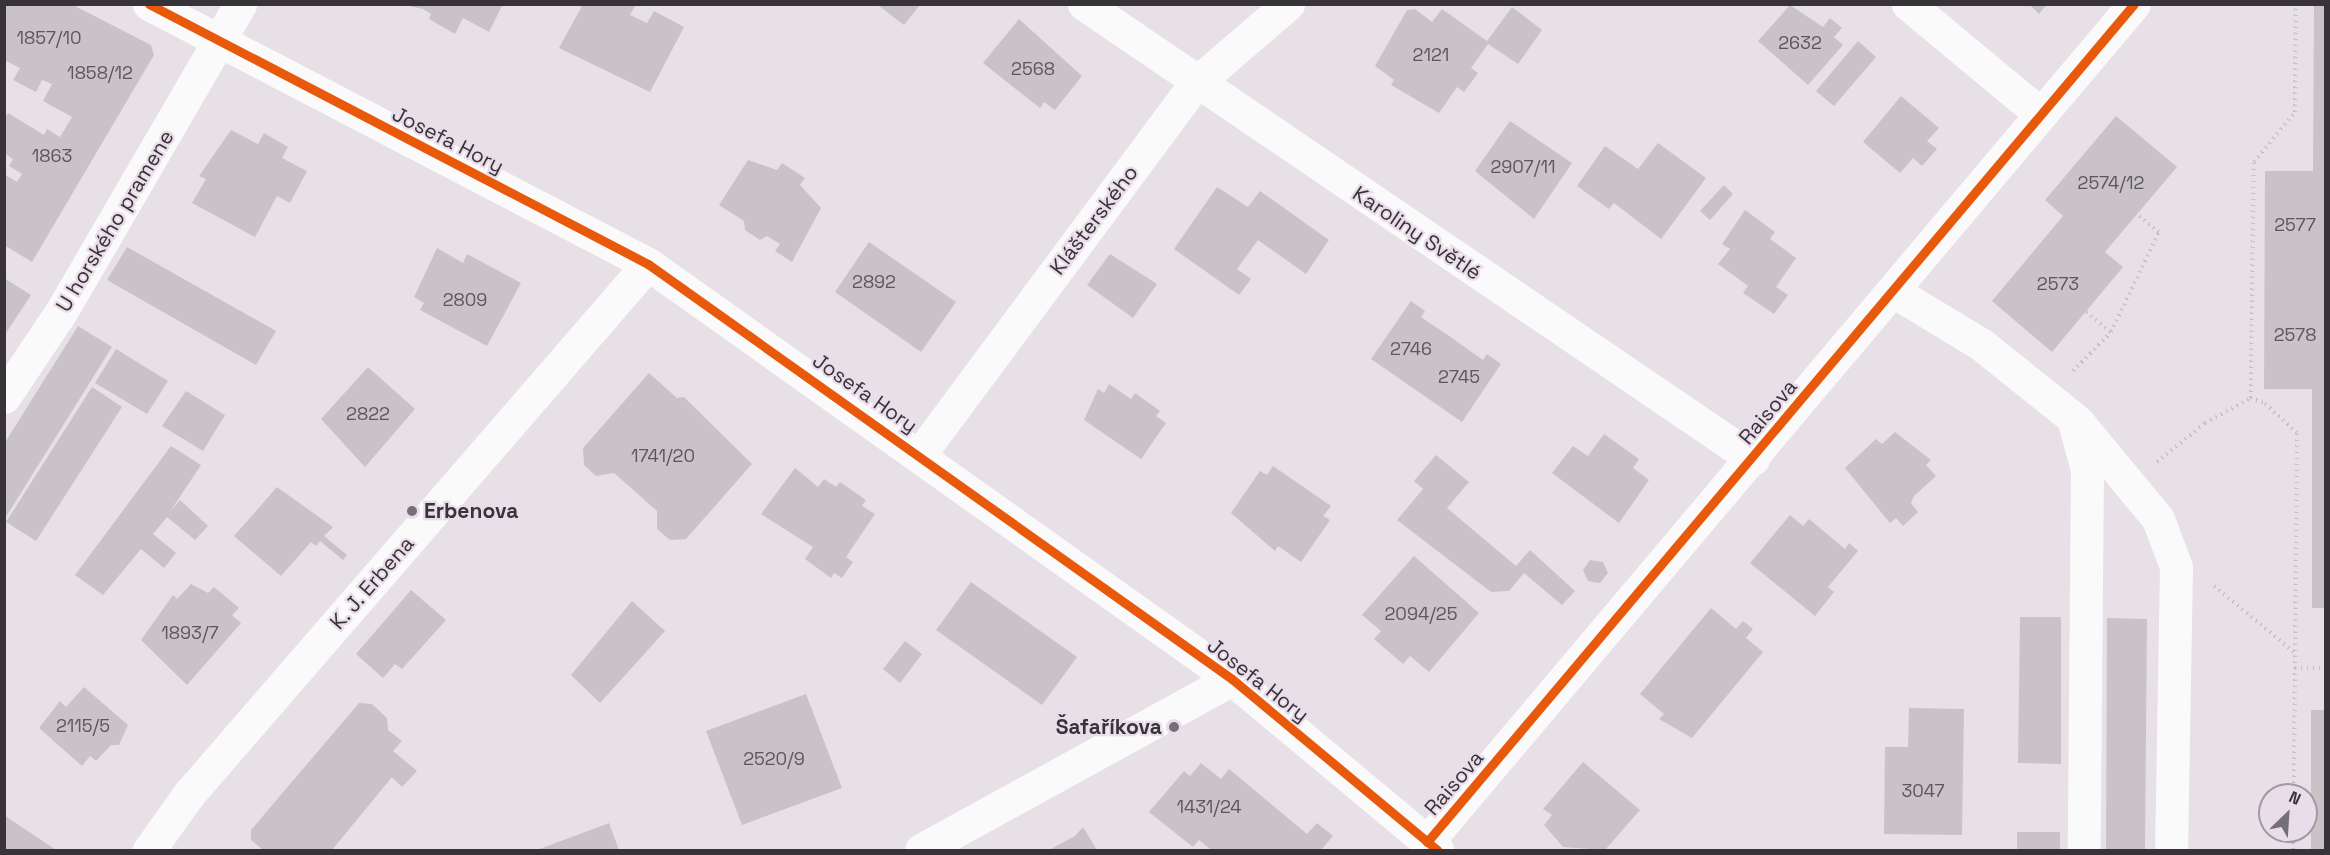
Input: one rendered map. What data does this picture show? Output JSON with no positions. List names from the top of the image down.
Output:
{
  "streets": {
    "street": [
      "Josefa Hory",
      "Klášterského",
      "U horského pramene",
      "Karoliny Světlé",
      "Raisova",
      "K. J. Erbena"
    ]
  },
  "crossings": [
    ["Josefa Hory", "Klášterského"],
    ["Josefa Hory", "U horského pramene"],
    ["Josefa Hory", "Raisova"],
    ["Josefa Hory", "K. J. Erbena"],
    ["Klášterského", "Karoliny Světlé"],
    ["Karoliny Světlé", "Raisova"]
  ],
  "places": ["Erbenova", "Šafaříkova"],
  "house_numbers": [
    "1857/10",
    "2632",
    "2121",
    "2568",
    "1858/12",
    "1863",
    "2907/11",
    "2574/12",
    "2577",
    "2892",
    "2573",
    "2809",
    "2578",
    "2746",
    "2745",
    "2822",
    "1741/20",
    "2094/25",
    "1893/7",
    "2115/5",
    "2520/9",
    "3047",
    "1431/24"
  ],
  "north": "top right"
}
